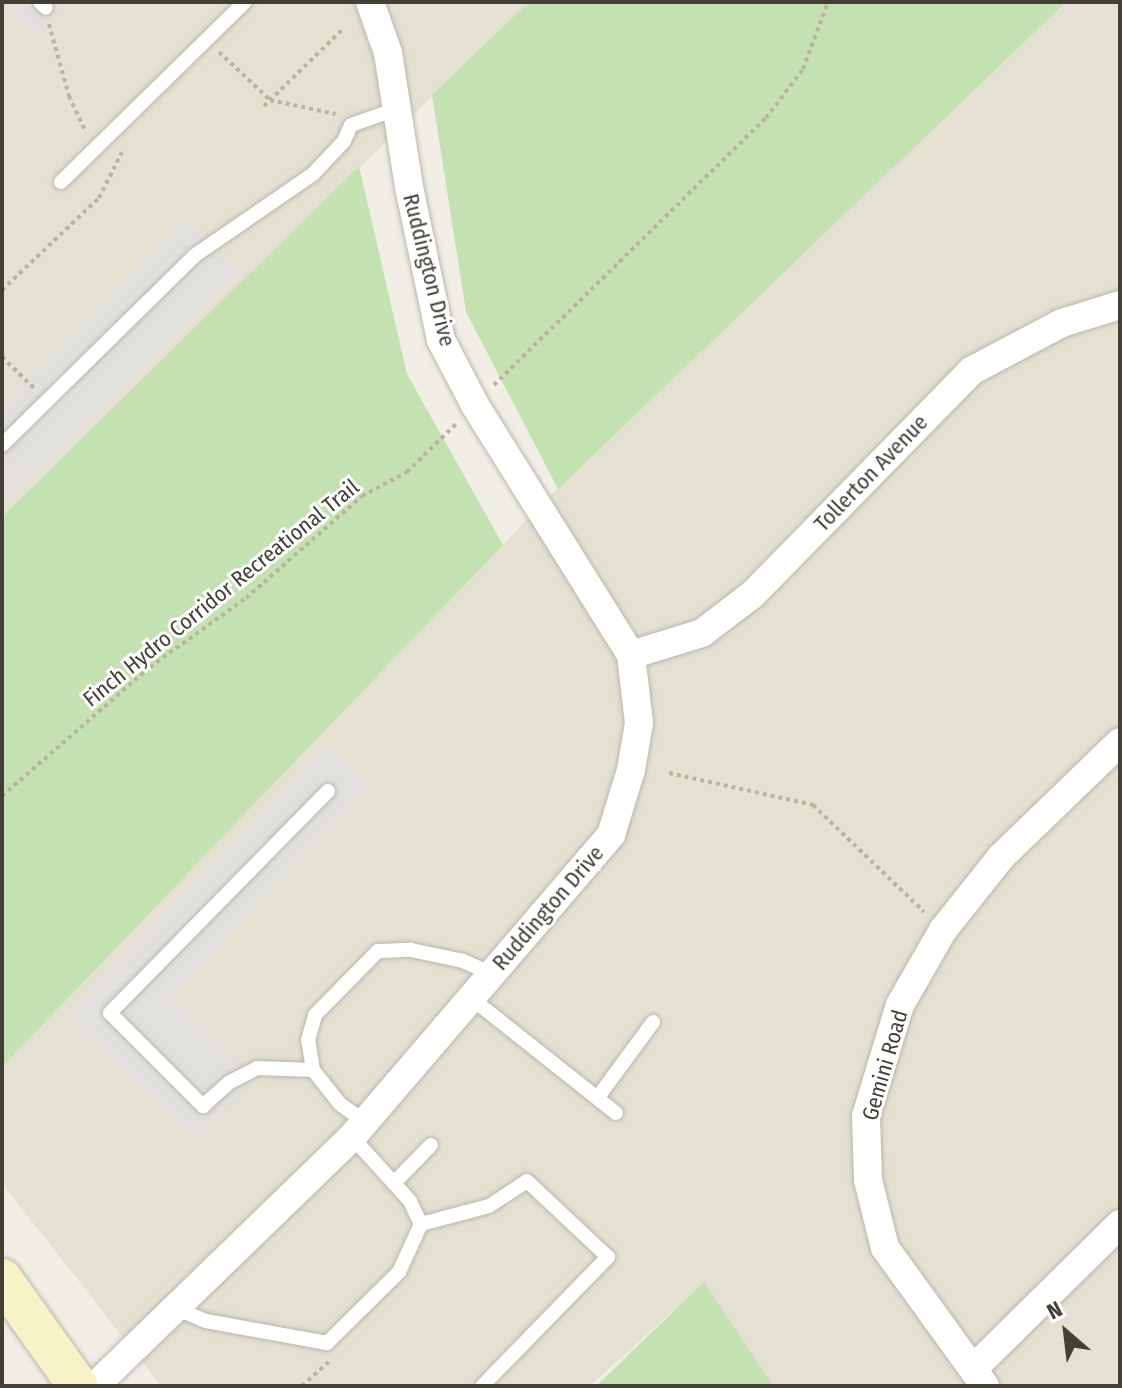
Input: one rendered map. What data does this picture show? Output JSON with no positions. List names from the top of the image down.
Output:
{
  "streets": {
    "street": ["Ruddington Drive", "Tollerton Avenue", "Gemini Road"],
    "path": ["Finch Hydro Corridor Recreational Trail"]
  },
  "crossings": [
    ["Ruddington Drive", "Tollerton Avenue"]
  ],
  "north": "top left"
}
